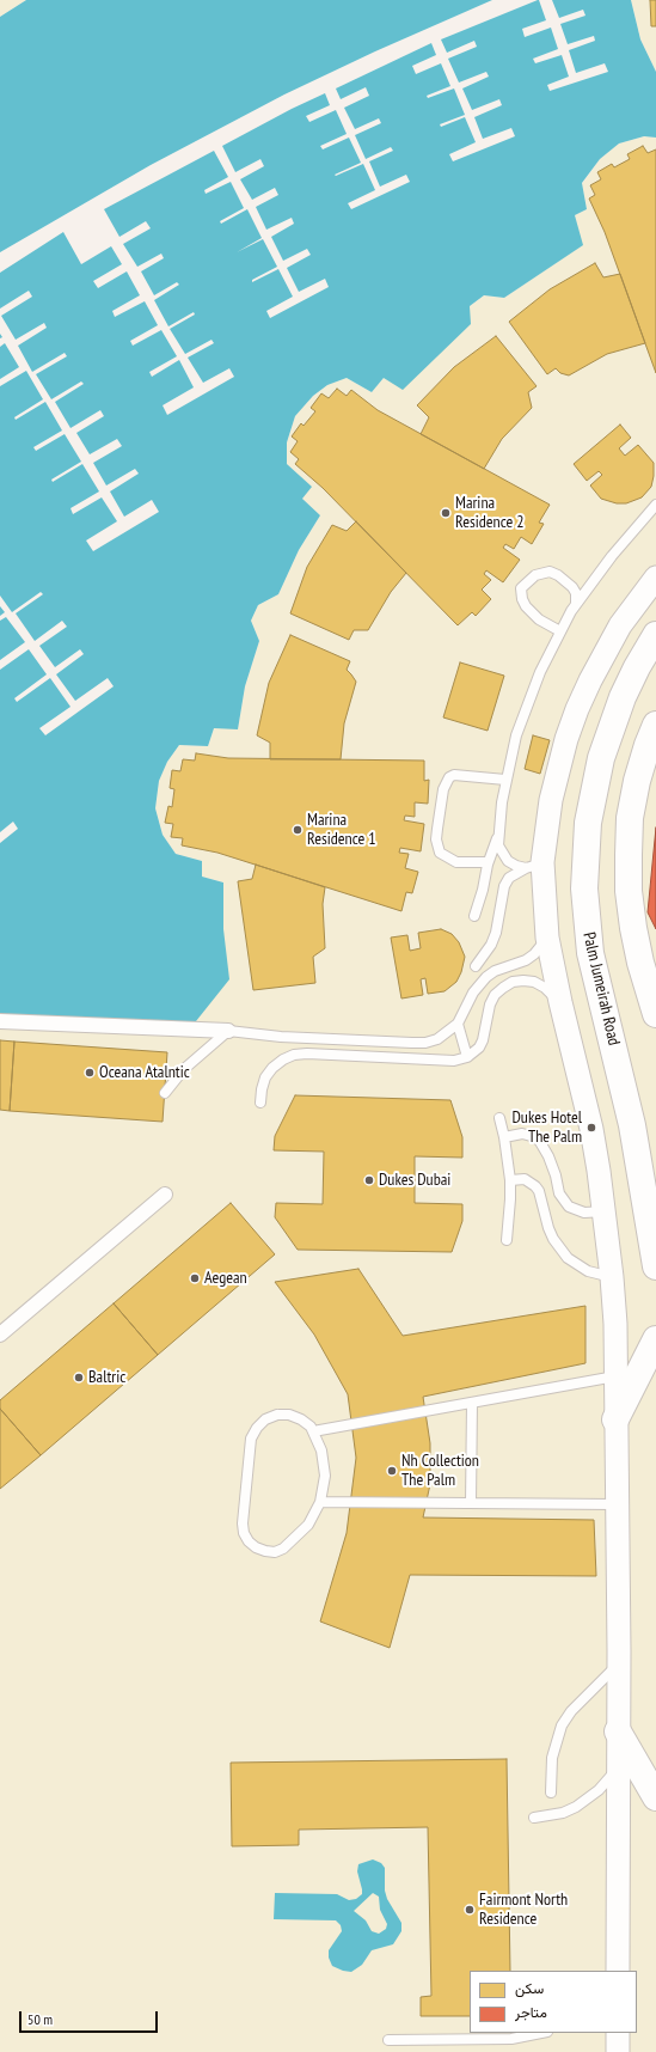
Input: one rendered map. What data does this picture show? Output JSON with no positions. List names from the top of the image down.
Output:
{
  "streets": {
    "main road": ["Palm Jumeirah Road"]
  },
  "places": [
    "Marina Residence 2",
    "Marina Residence 1",
    "Oceana Atalntic",
    "Dukes Hotel The Palm",
    "Dukes Dubai",
    "Aegean",
    "Baltric",
    "Nh Collection The Palm",
    "Fairmont North Residence"
  ],
  "legend": ["سكن", "متاجر"],
  "scale_bar": "50 m"
}
